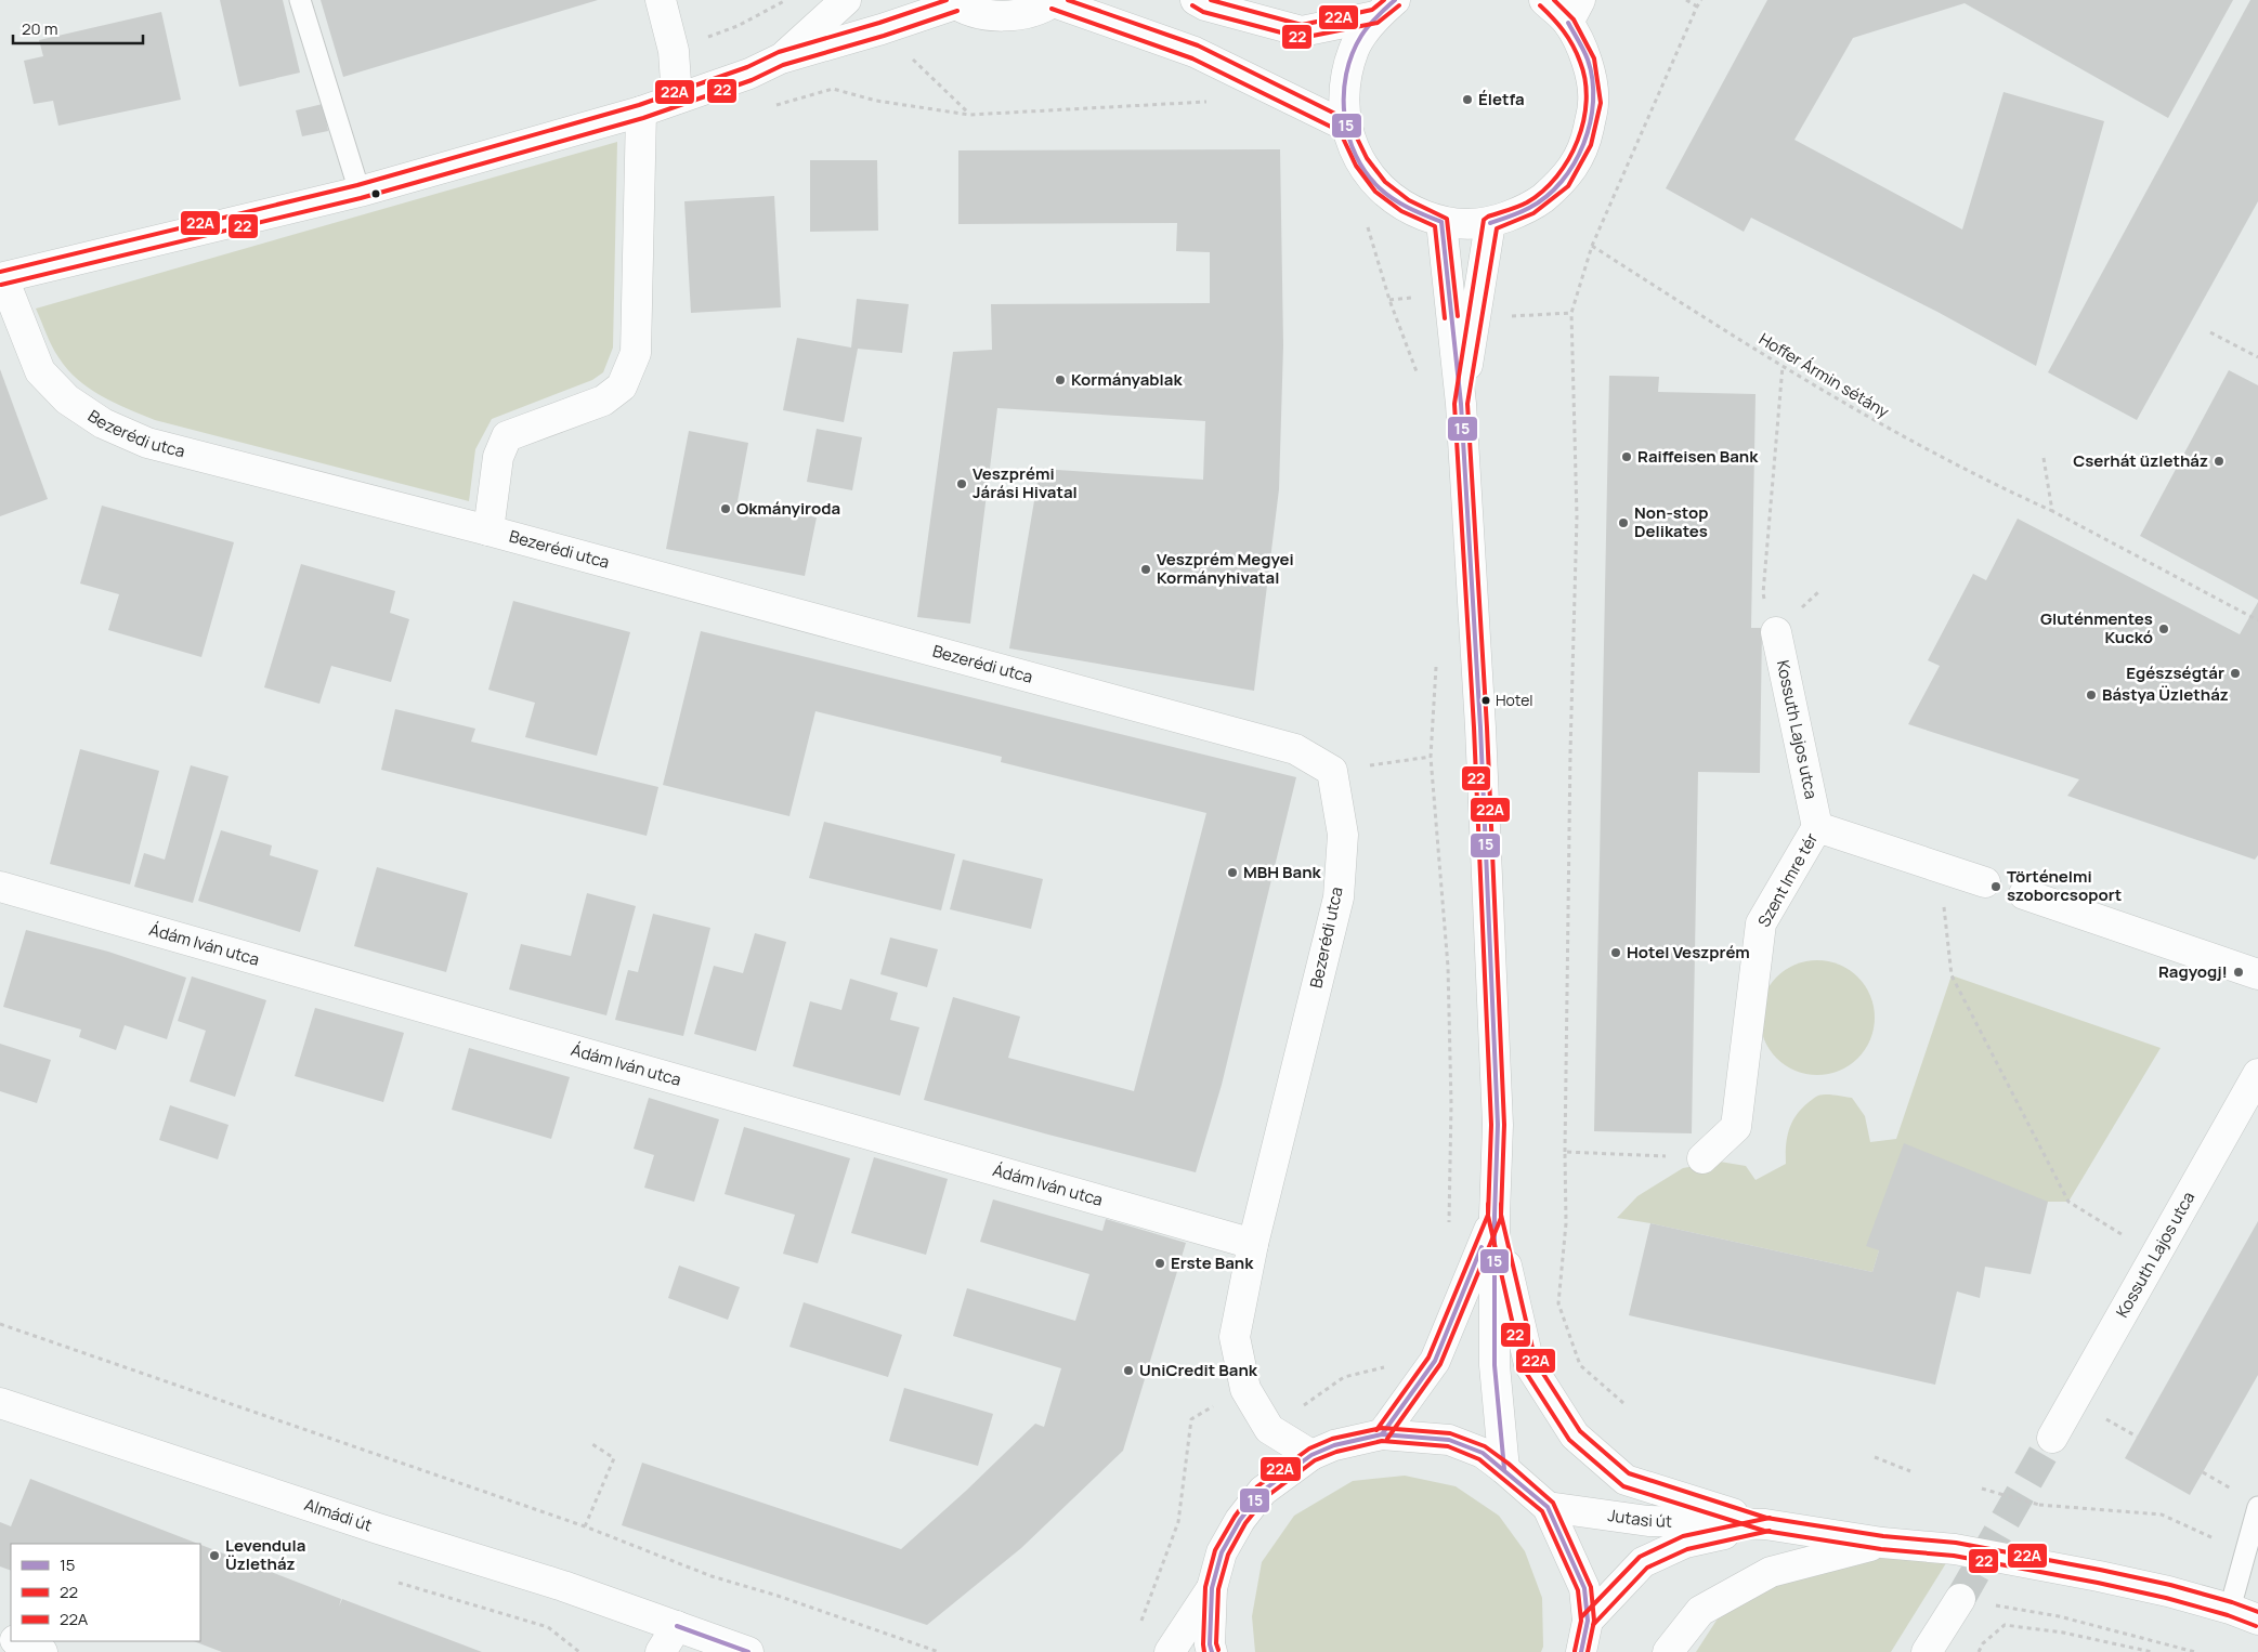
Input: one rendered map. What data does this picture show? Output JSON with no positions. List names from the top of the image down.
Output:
{
  "streets": {
    "street": [
      "Bezerédi utca",
      "Kossuth Lajos utca",
      "Szent Imre tér",
      "Ádám Iván utca",
      "Almádi út",
      "Jutasi út"
    ],
    "path": ["Hoffer Ármin sétány"]
  },
  "crossings": [
    ["Bezerédi utca", "Ádám Iván utca"],
    ["Kossuth Lajos utca", "Szent Imre tér"]
  ],
  "places": [
    "Életfa",
    "Kormányablak",
    "Raiffeisen Bank",
    "Cserhát üzletház",
    "Veszprémi Járási Hivatal",
    "Okmányiroda",
    "Non-stop Delikates",
    "Veszprém Megyei Kormányhivatal",
    "Gluténmentes Kuckó",
    "Egészségtár",
    "Bástya Üzletház",
    "Hotel",
    "MBH Bank",
    "Történelmi szoborcsoport",
    "Hotel Veszprém",
    "Ragyogj!",
    "Erste Bank",
    "UniCredit Bank",
    "Levendula Üzletház"
  ],
  "lines": ["transit line 15", "transit line 22A", "transit line 22"],
  "legend": ["15", "22", "22A"],
  "scale_bar": "20 m"
}
